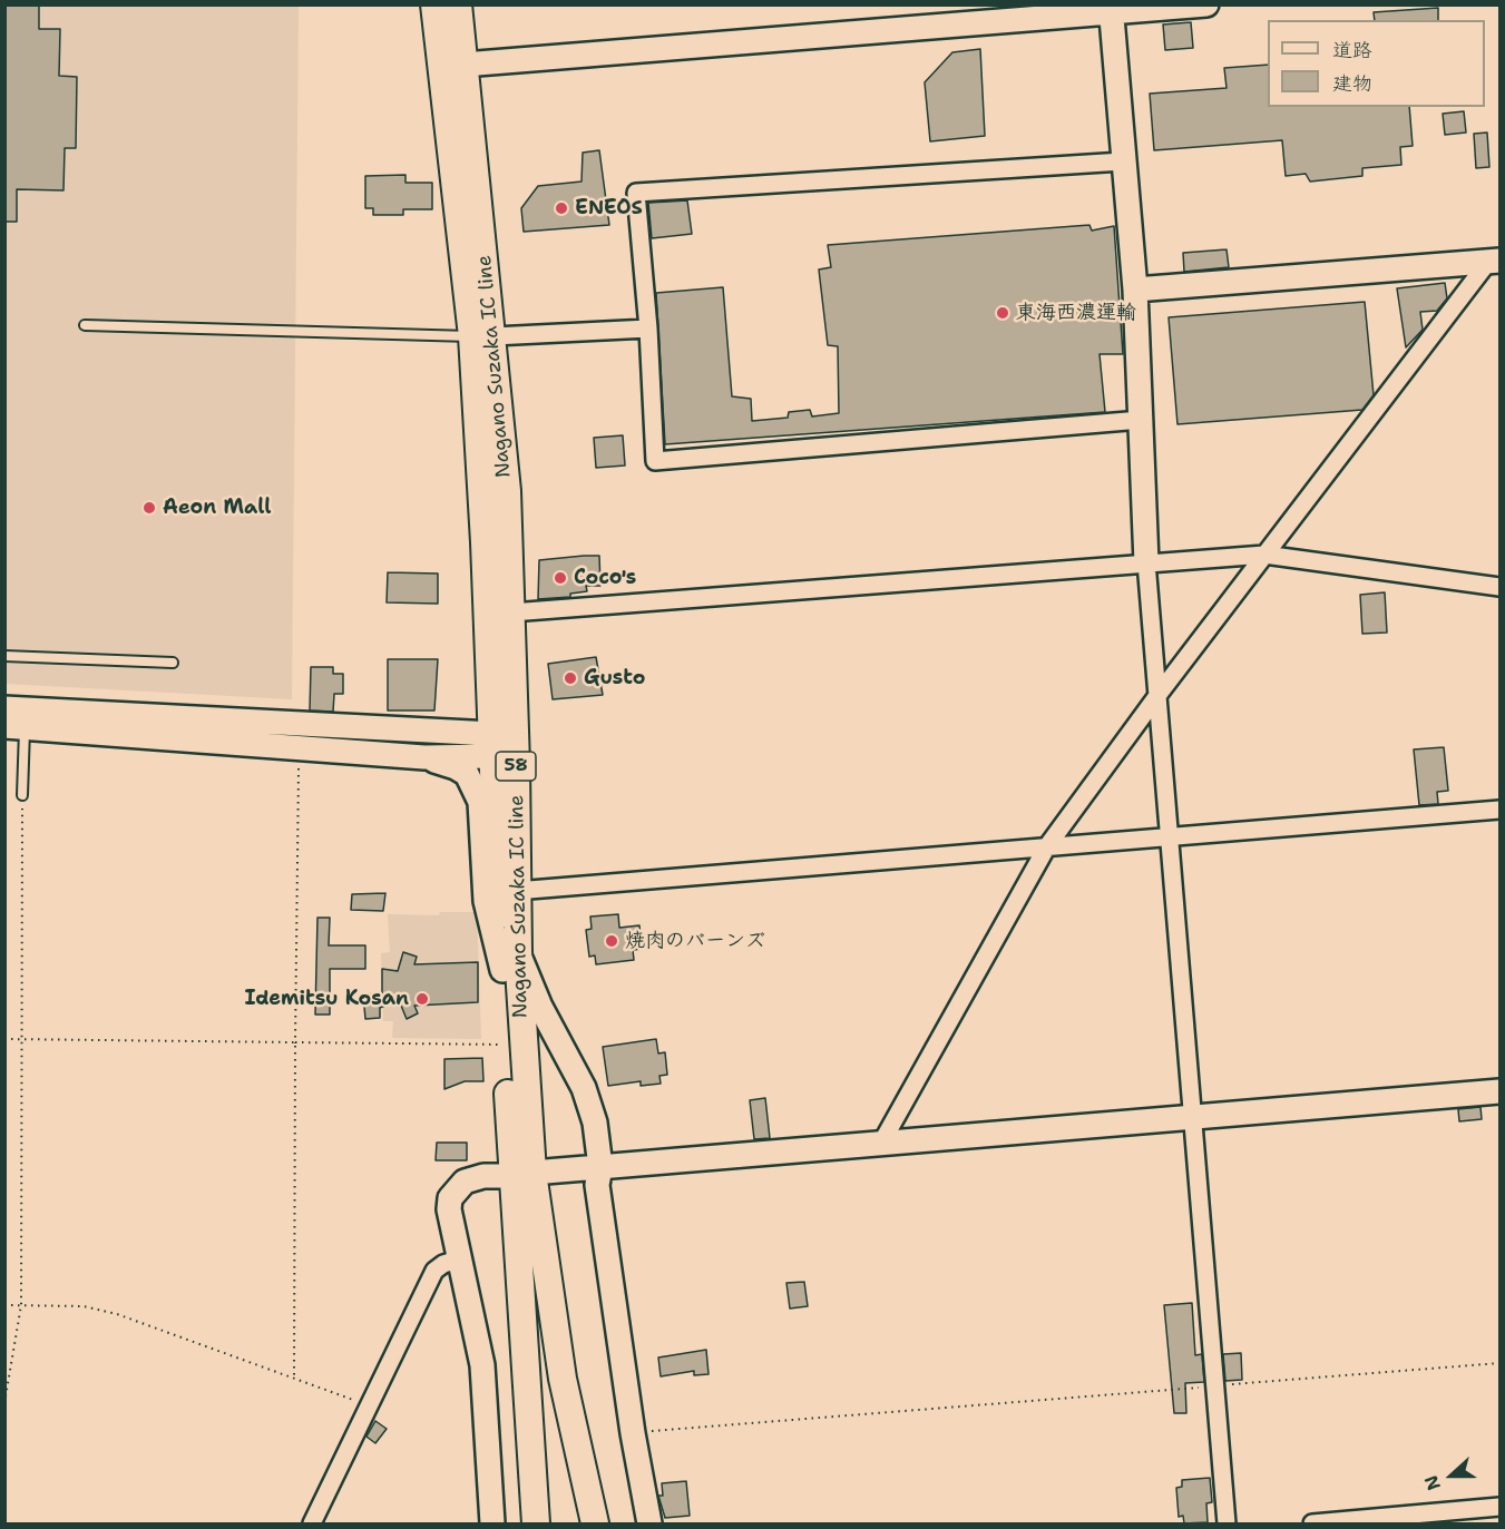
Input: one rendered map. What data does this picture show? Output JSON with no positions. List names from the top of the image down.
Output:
{
  "streets": {
    "main road": ["Nagano Suzaka IC line", "58"]
  },
  "places": [
    "ENEOS",
    "東海西濃運輸",
    "Aeon Mall",
    "Coco's",
    "Gusto",
    "焼肉のバーンズ",
    "Idemitsu Kosan"
  ],
  "legend": ["道路", "建物"],
  "north": "left"
}
